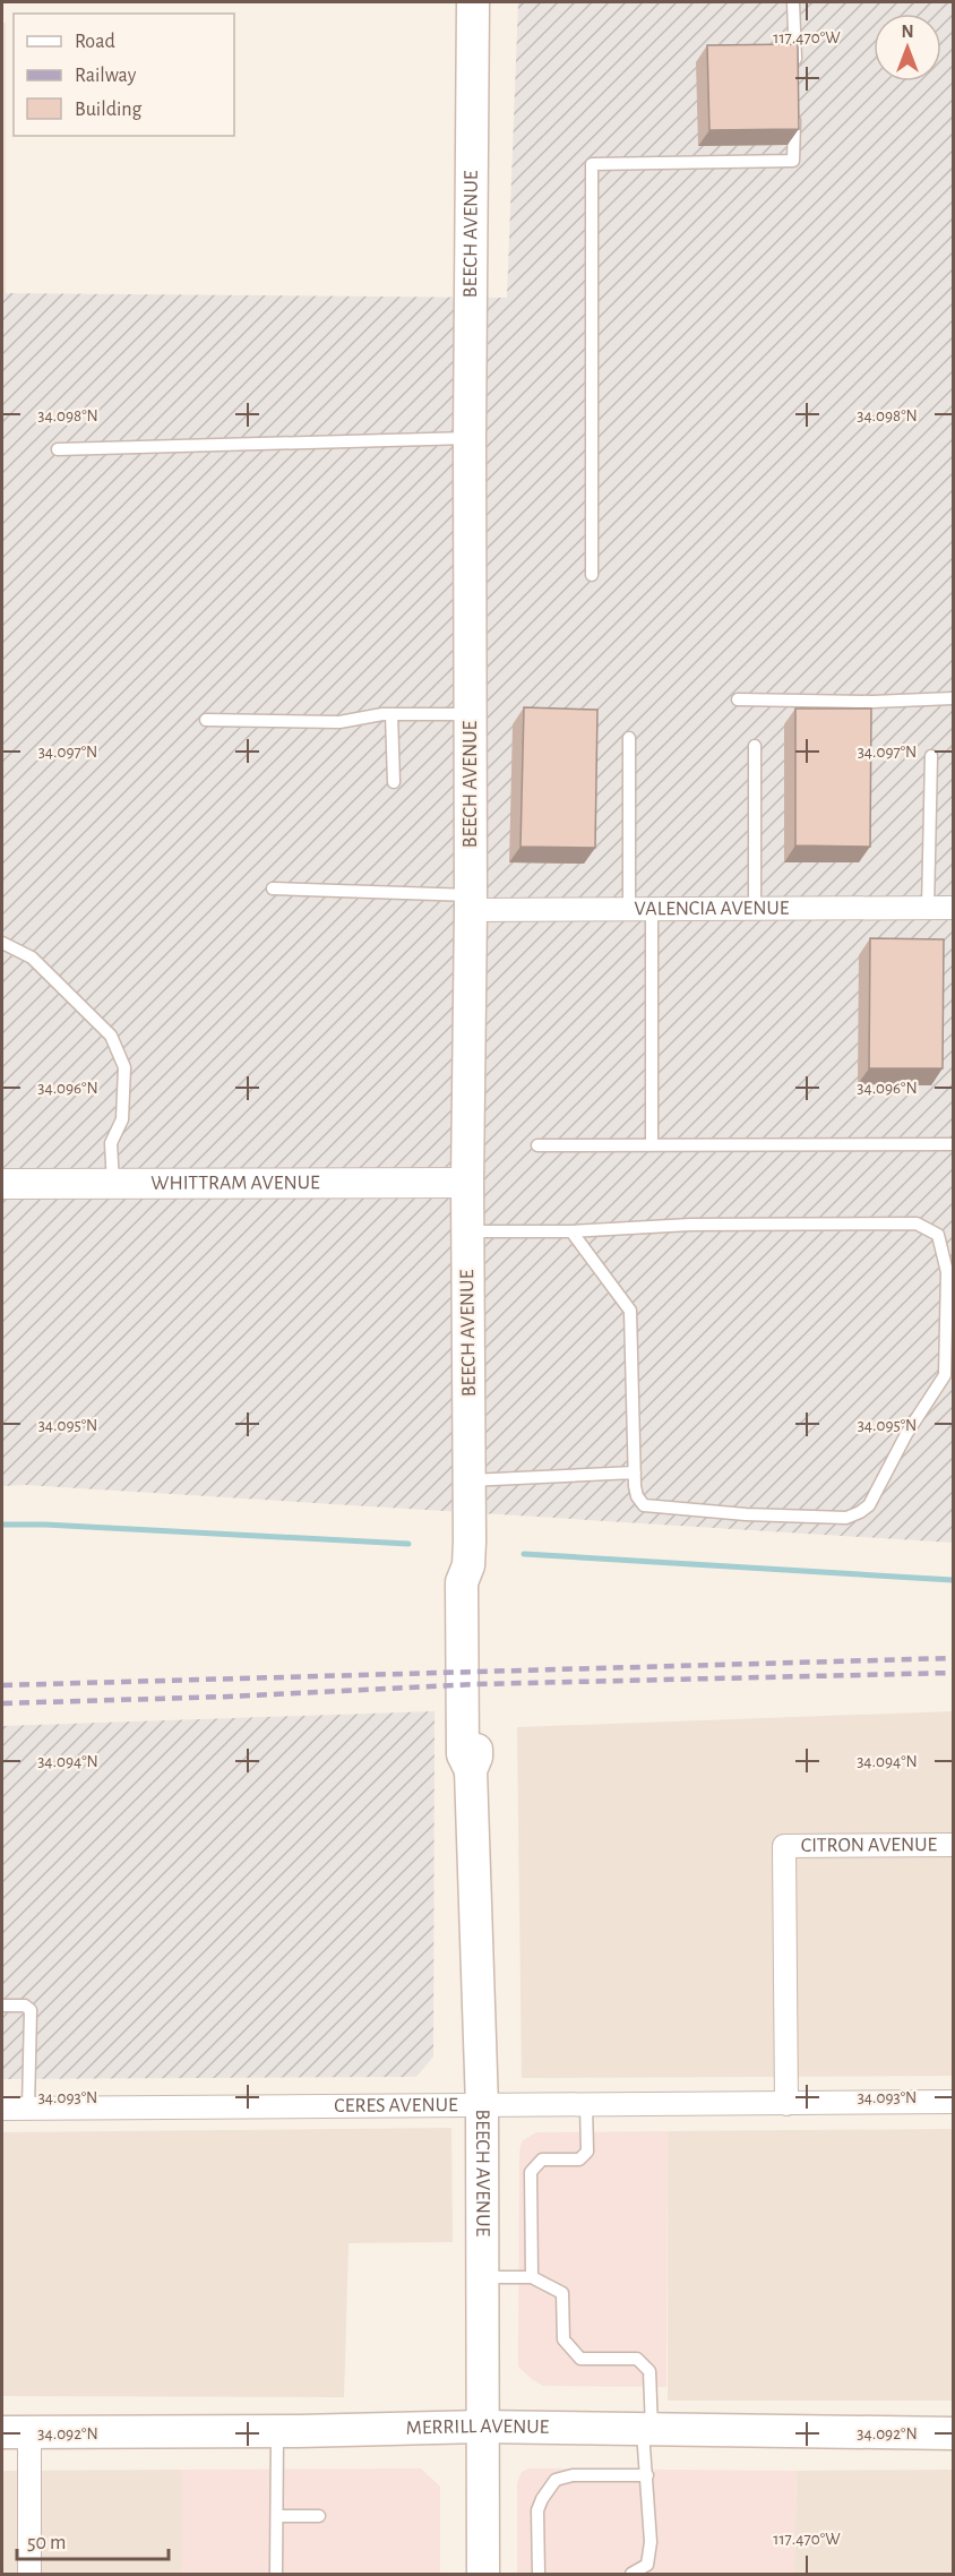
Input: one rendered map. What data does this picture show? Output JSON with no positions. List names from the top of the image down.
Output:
{
  "streets": {
    "main road": ["BEECH AVENUE", "MERRILL AVENUE"],
    "street": [
      "VALENCIA AVENUE",
      "WHITTRAM AVENUE",
      "CITRON AVENUE",
      "CERES AVENUE"
    ]
  },
  "crossings": [
    ["BEECH AVENUE", "VALENCIA AVENUE"],
    ["BEECH AVENUE", "WHITTRAM AVENUE"],
    ["BEECH AVENUE", "CERES AVENUE"],
    ["BEECH AVENUE", "MERRILL AVENUE"],
    ["CITRON AVENUE", "CERES AVENUE"]
  ],
  "legend": ["Road", "Railway", "Building"],
  "scale_bar": "50 m",
  "north": "top",
  "coordinates": [
    "117.470°W",
    "34.098°N",
    "34.097°N",
    "34.096°N",
    "34.095°N",
    "34.094°N",
    "34.093°N",
    "34.092°N"
  ]
}
